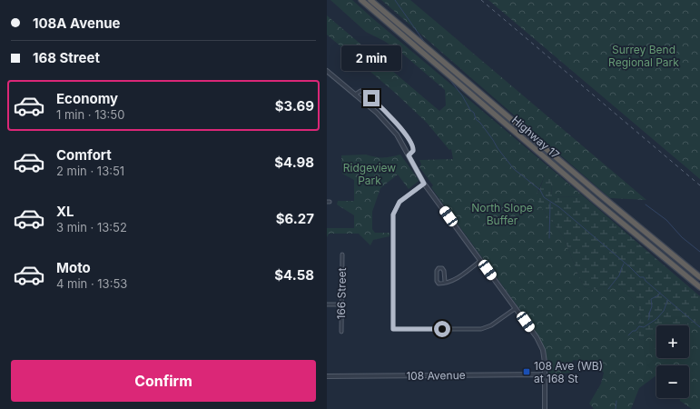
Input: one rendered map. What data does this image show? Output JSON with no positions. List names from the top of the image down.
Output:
{
  "streets": {
    "highway": ["Highway 17"],
    "street": ["166 Street", "108 Avenue"]
  },
  "parks": ["Surrey Bend Regional Park", "Ridgeview Park", "North Slope Buffer"],
  "places": {
    "transit": ["108 Ave (WB) at 168 St"]
  },
  "page": {
    "banner": ["108A Avenue", "168 Street"],
    "bubble": "2 min",
    "list": [
      {
        "name": "Economy",
        "note": "1 min · 13:50",
        "value": "$3.69"
      },
      {
        "name": "Comfort",
        "note": "2 min · 13:51",
        "value": "$4.98"
      },
      {
        "name": "XL",
        "note": "3 min · 13:52",
        "value": "$6.27"
      },
      {
        "name": "Moto",
        "note": "4 min · 13:53",
        "value": "$4.58"
      }
    ],
    "map_buttons": ["+", "−"],
    "buttons": "Confirm"
  }
}
